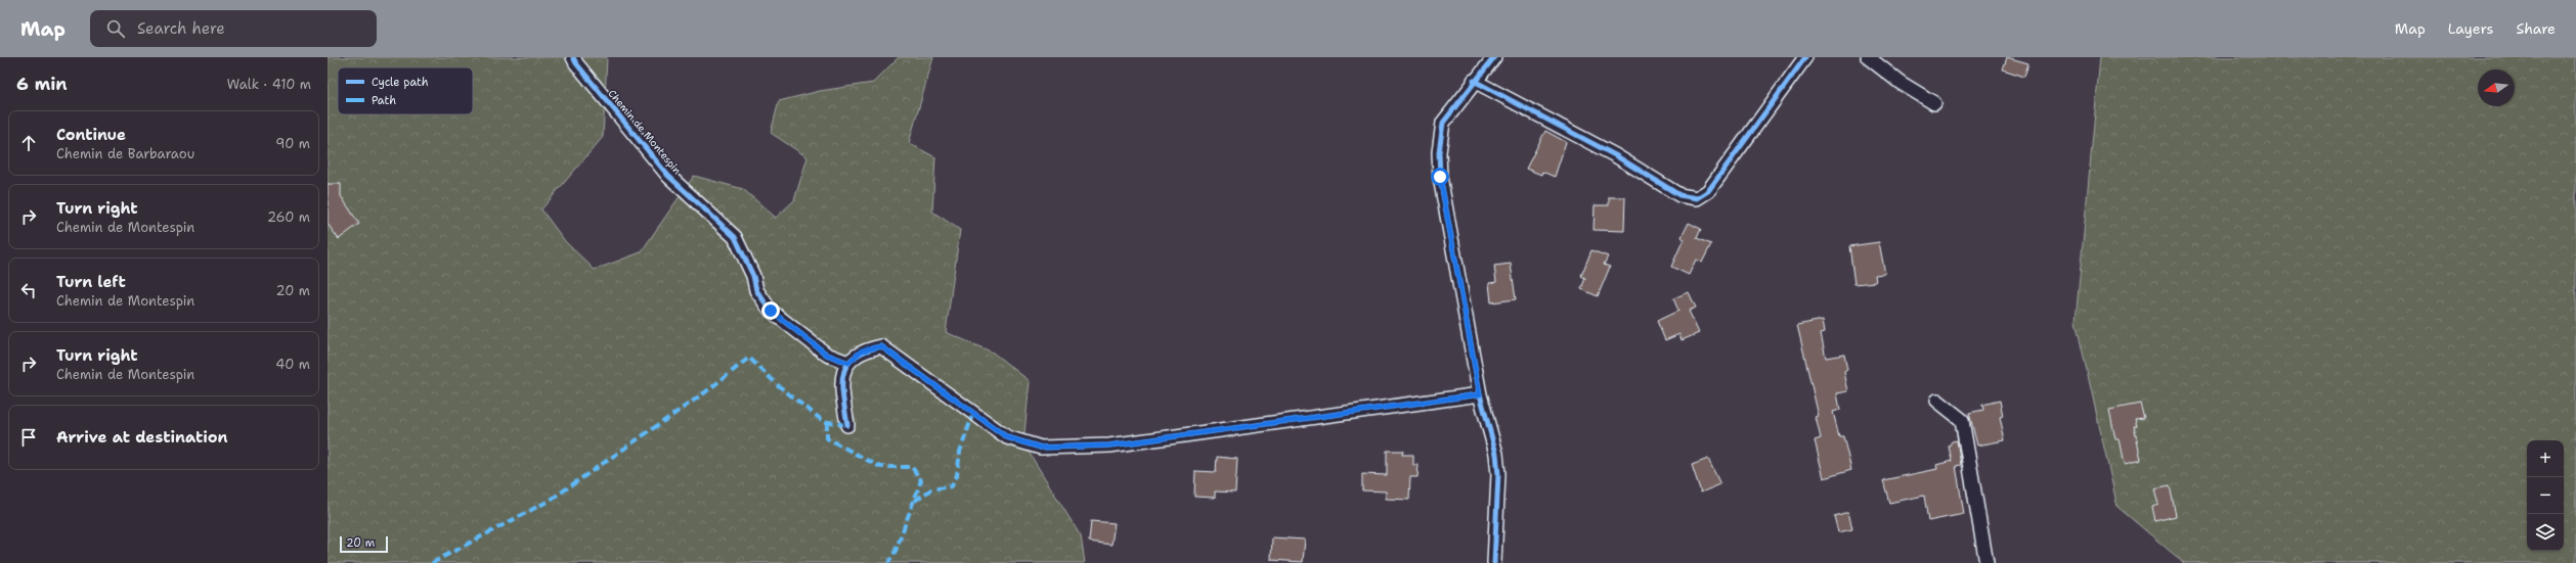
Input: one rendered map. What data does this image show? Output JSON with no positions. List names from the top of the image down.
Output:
{
  "streets": {
    "street": ["Chemin de Montespin"]
  },
  "legend": ["Cycle path", "Path"],
  "scale_bar": "20 m",
  "north": "left",
  "page": {
    "header": "Map",
    "search": "Search here",
    "nav": ["Map", "Layers", "Share"],
    "heading": ["6 min", "Walk · 410 m"],
    "list": [
      ["Continue", "Chemin de Barbaraou", "90 m"],
      ["Turn right", "Chemin de Montespin", "260 m"],
      ["Turn left", "Chemin de Montespin", "20 m"],
      ["Turn right", "Chemin de Montespin", "40 m"],
      "Arrive at destination"
    ],
    "map_buttons": ["+", "−"],
    "scale": "20 m"
  }
}
